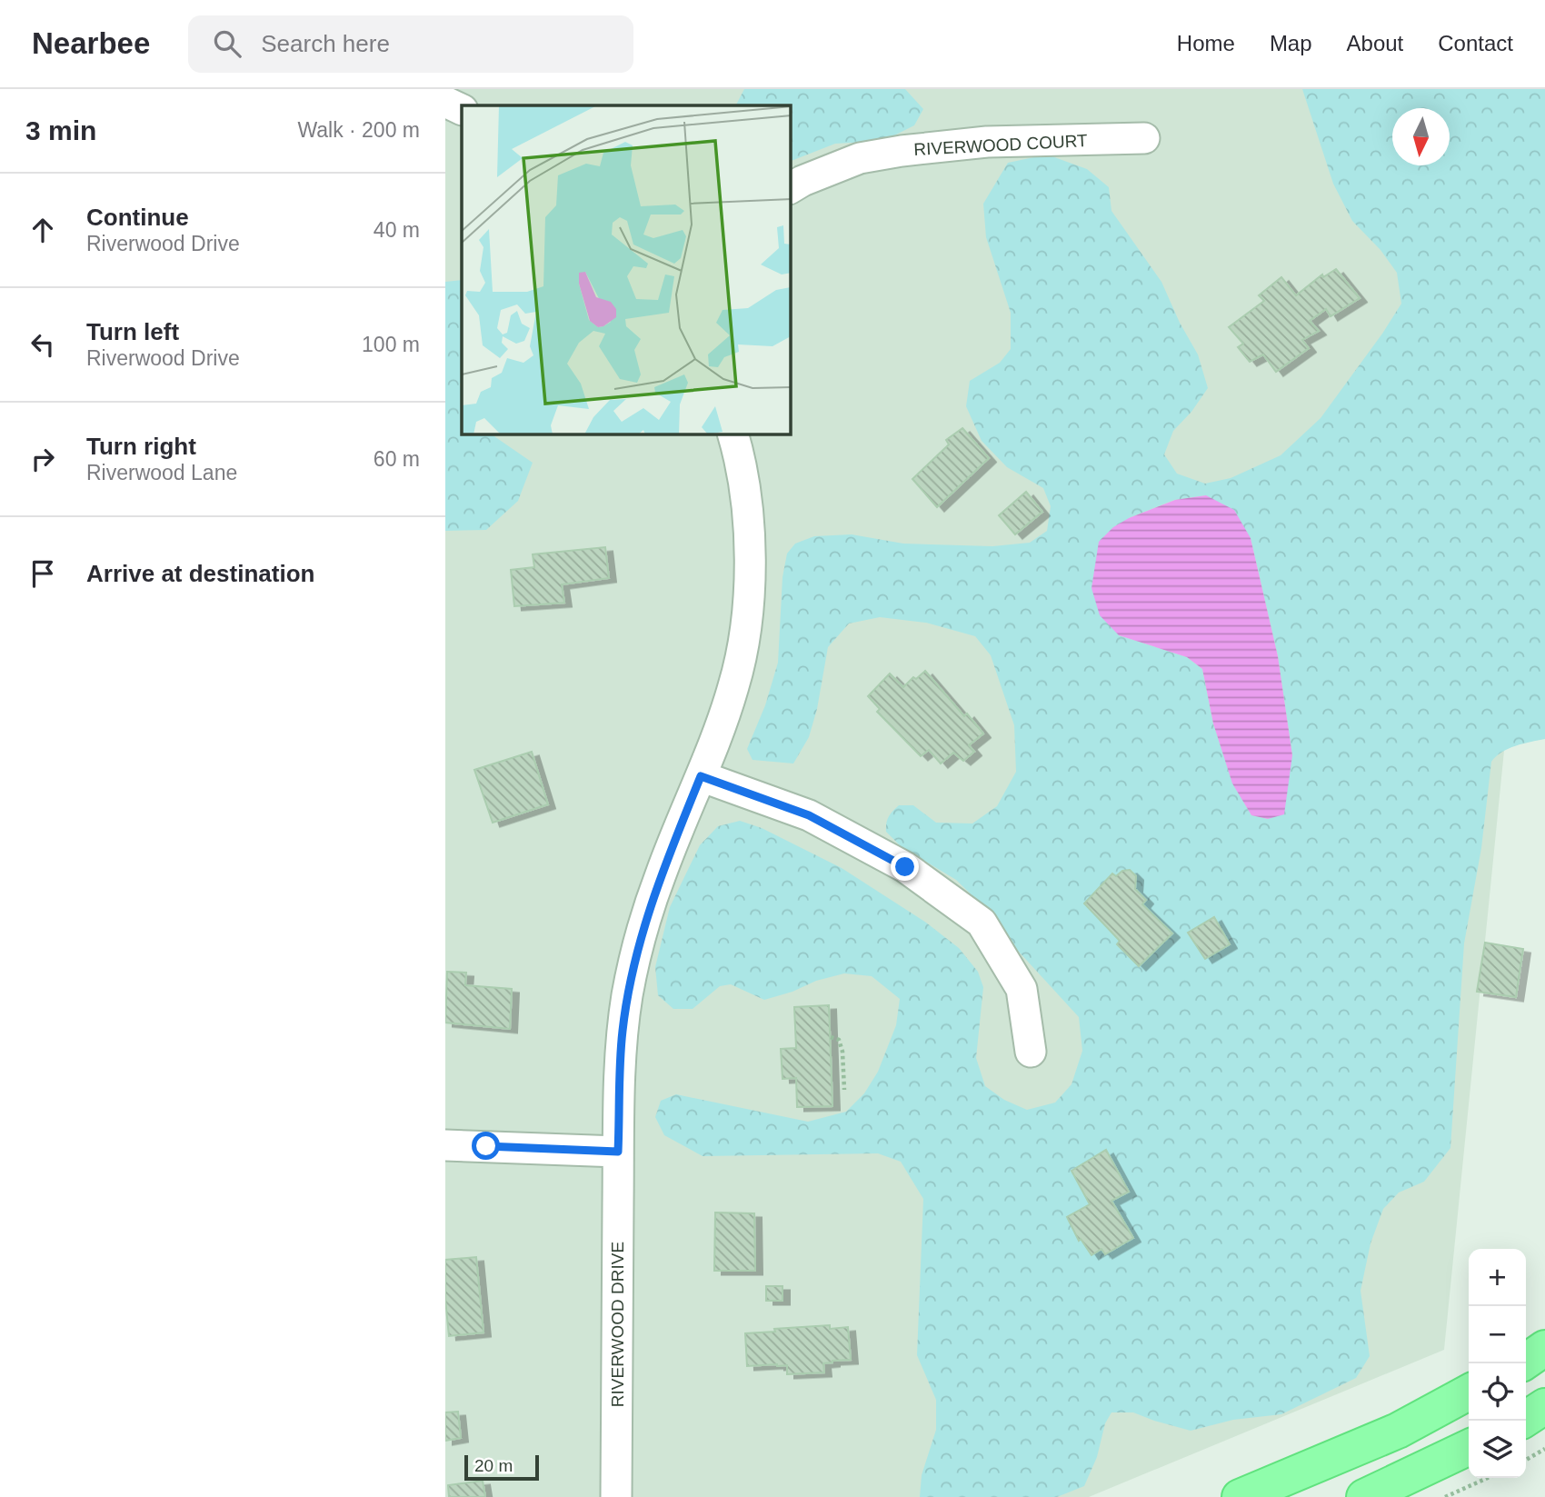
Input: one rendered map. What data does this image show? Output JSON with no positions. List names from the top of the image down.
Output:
{
  "streets": {
    "street": ["RIVERWOOD COURT", "RIVERWOOD DRIVE"]
  },
  "scale_bar": "20 m",
  "north": "bottom",
  "page": {
    "header": "Nearbee",
    "search": "Search here",
    "nav": [
      "Home",
      "Map",
      "About",
      "Contact"
    ],
    "heading": ["3 min", "Walk · 200 m"],
    "list": [
      ["Continue", "Riverwood Drive", "40 m"],
      ["Turn left", "Riverwood Drive", "100 m"],
      ["Turn right", "Riverwood Lane", "60 m"],
      "Arrive at destination"
    ],
    "map_buttons": ["+", "−"],
    "scale": "20 m"
  }
}
